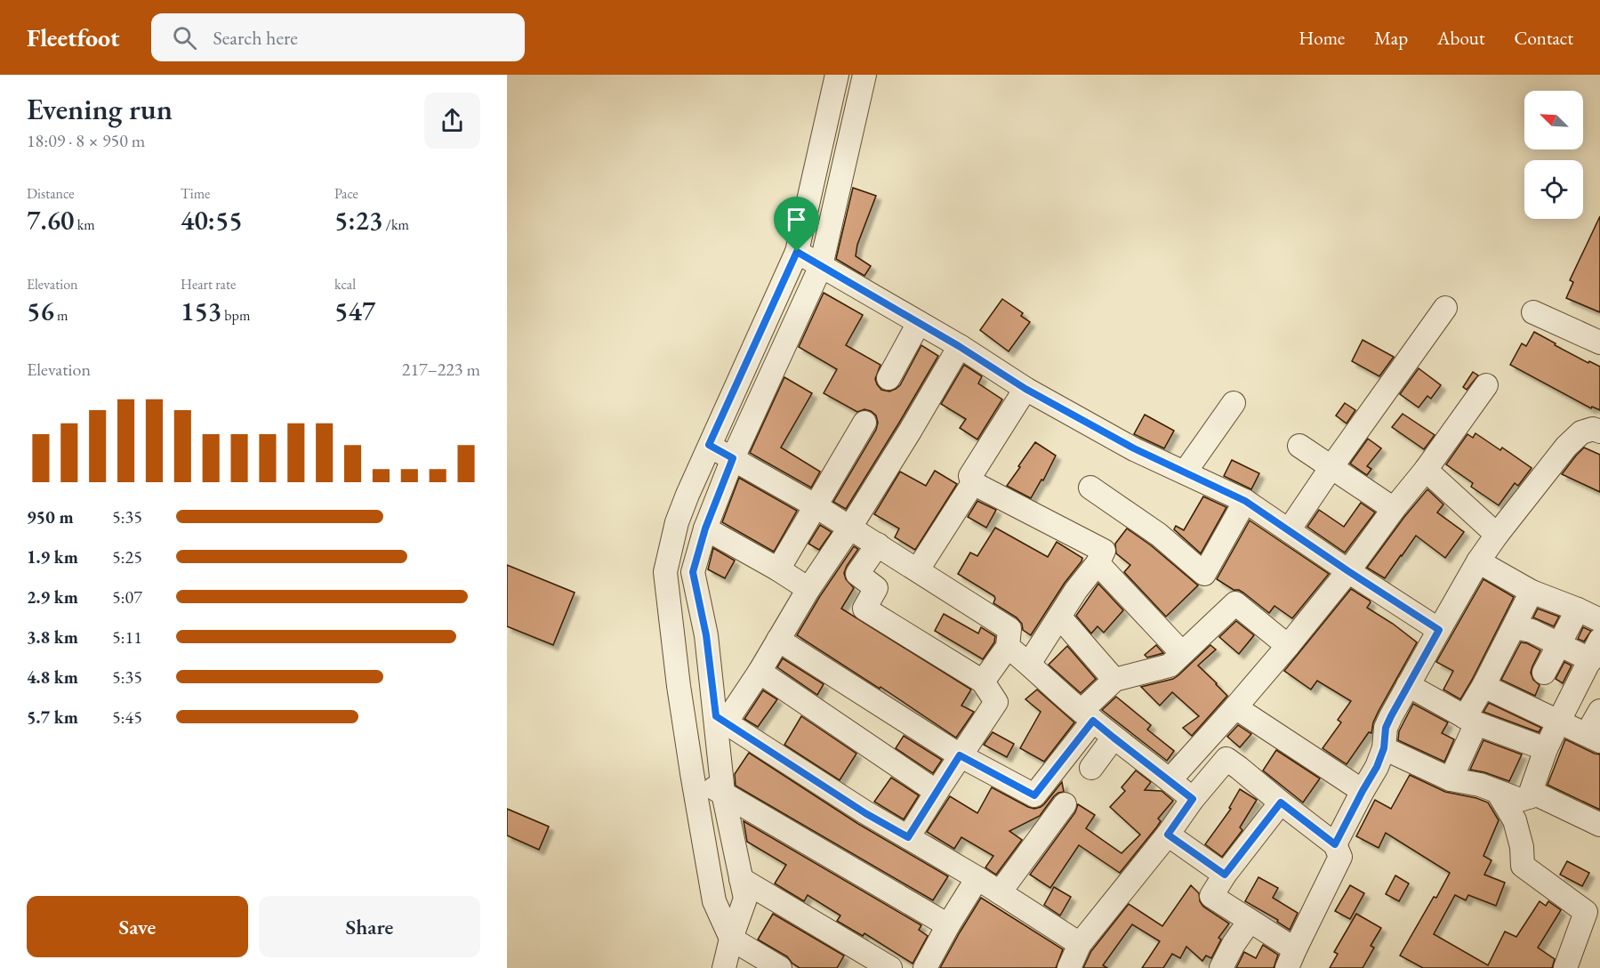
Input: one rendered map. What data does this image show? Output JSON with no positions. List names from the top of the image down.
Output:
{
  "north": "top left",
  "page": {
    "header": "Fleetfoot",
    "search": "Search here",
    "nav": [
      "Home",
      "Map",
      "About",
      "Contact"
    ],
    "heading": ["Evening run", "18:09 · 8 × 950 m"],
    "stats": [
      ["Distance", "7.60 km"],
      ["Time", "40:55"],
      ["Pace", "5:23 /km"],
      ["Elevation", "56 m"],
      ["Heart rate", "153 bpm"],
      ["kcal", "547"]
    ],
    "chart": ["Elevation", "217–223 m"],
    "list": [
      {
        "name": "950 m",
        "note": "5:35"
      },
      {
        "name": "1.9 km",
        "note": "5:25"
      },
      {
        "name": "2.9 km",
        "note": "5:07"
      },
      {
        "name": "3.8 km",
        "note": "5:11"
      },
      {
        "name": "4.8 km",
        "note": "5:35"
      },
      {
        "name": "5.7 km",
        "note": "5:45"
      }
    ],
    "buttons": ["Save", "Share"]
  }
}
